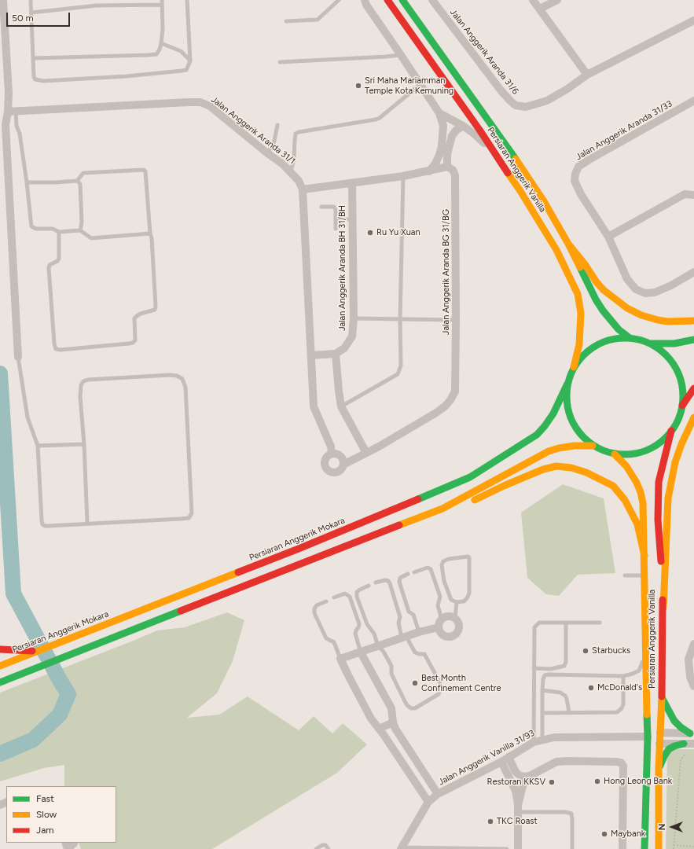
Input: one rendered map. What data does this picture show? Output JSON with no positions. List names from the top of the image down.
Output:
{
  "streets": {
    "main road": ["Persiaran Anggerik Vanilla", "Persiaran Anggerik Mokara"],
    "street": [
      "Jalan Anggerik Aranda 31/6",
      "Jalan Anggerik Aranda 31/1",
      "Jalan Anggerik Aranda 31/33",
      "Jalan Anggerik Aranda BH 31/BH",
      "Jalan Anggerik Aranda BG 31/BG",
      "Jalan Anggerik Vanilla 31/93"
    ]
  },
  "crossings": [
    ["Jalan Anggerik Aranda 31/1", "Jalan Anggerik Aranda BG 31/BG"],
    ["Persiaran Anggerik Vanilla", "Jalan Anggerik Vanilla 31/93"]
  ],
  "places": [
    "Sri Maha Mariamman Temple Kota Kemuning",
    "Ru Yu Xuan",
    "Starbucks",
    "Best Month Confinement Centre",
    "McDonald's",
    "Hong Leong Bank",
    "Restoran KKSV",
    "TKC Roast",
    "Maybank"
  ],
  "legend": ["Fast", "Slow", "Jam"],
  "scale_bar": "50 m",
  "north": "left"
}
